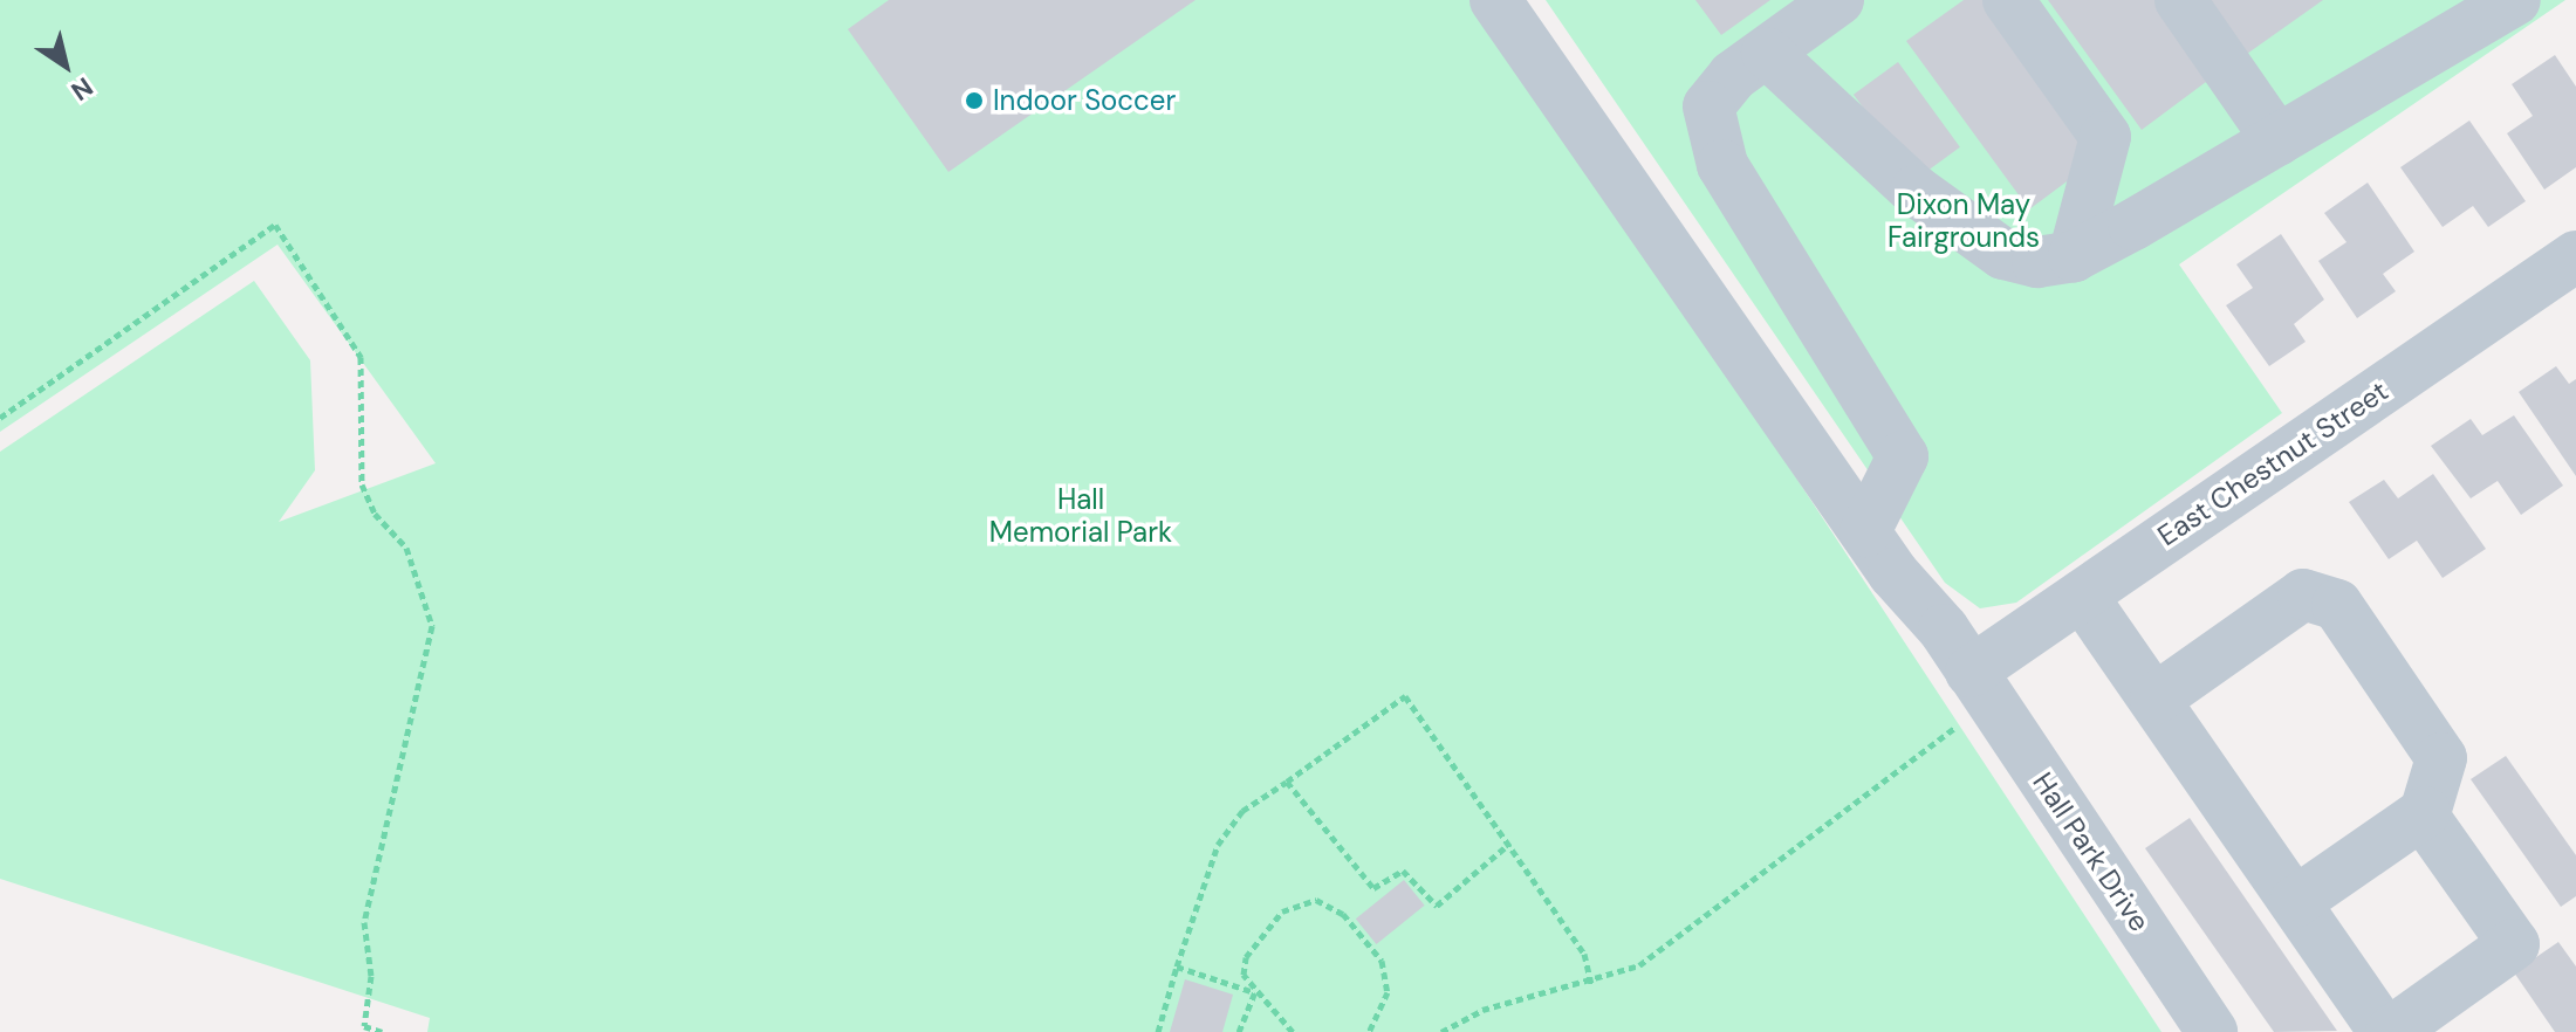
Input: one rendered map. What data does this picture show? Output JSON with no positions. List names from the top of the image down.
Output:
{
  "streets": {
    "street": ["East Chestnut Street", "Hall Park Drive"]
  },
  "crossings": [
    ["East Chestnut Street", "Hall Park Drive"]
  ],
  "parks": ["Dixon May Fairgrounds", "Hall Memorial Park"],
  "places": ["Indoor Soccer"],
  "north": "bottom right"
}
